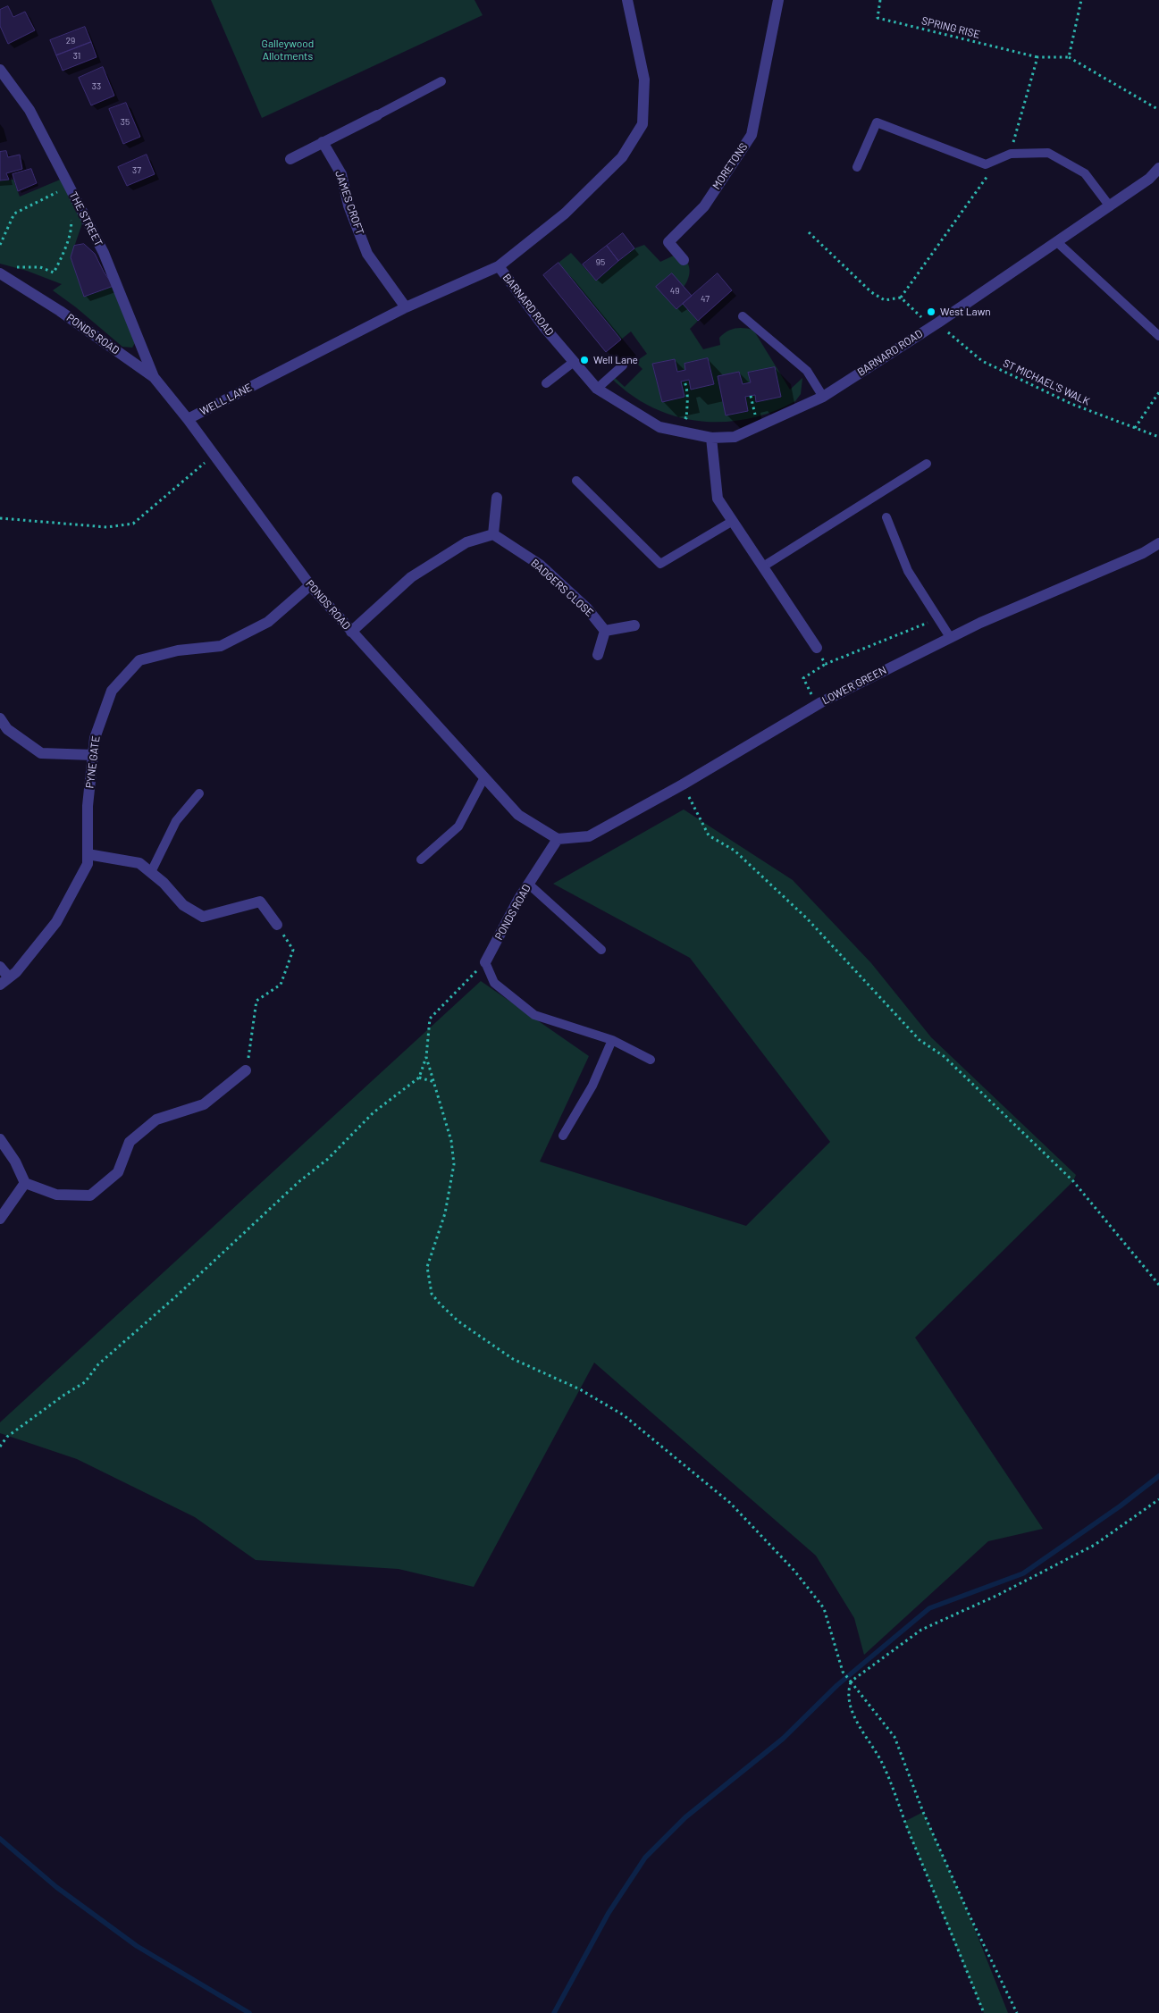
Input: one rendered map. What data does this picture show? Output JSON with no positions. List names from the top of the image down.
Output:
{
  "streets": {
    "street": [
      "MORETONS",
      "JAMES CROFT",
      "THE STREET",
      "BARNARD ROAD",
      "PONDS ROAD",
      "WELL LANE",
      "BADGERS CLOSE",
      "LOWER GREEN",
      "PYNE GATE"
    ],
    "path": ["SPRING RISE", "ST MICHAEL'S WALK"]
  },
  "crossings": [
    ["JAMES CROFT", "WELL LANE"],
    ["THE STREET", "PONDS ROAD"],
    ["BARNARD ROAD", "ST MICHAEL'S WALK"],
    ["BARNARD ROAD", "WELL LANE"],
    ["PONDS ROAD", "WELL LANE"],
    ["PONDS ROAD", "LOWER GREEN"],
    ["PONDS ROAD", "PYNE GATE"]
  ],
  "parks": ["Galleywood Allotments"],
  "places": ["West Lawn", "Well Lane"],
  "house_numbers": [
    "29",
    "31",
    "33",
    "35",
    "37",
    "95",
    "49",
    "47"
  ]
}
